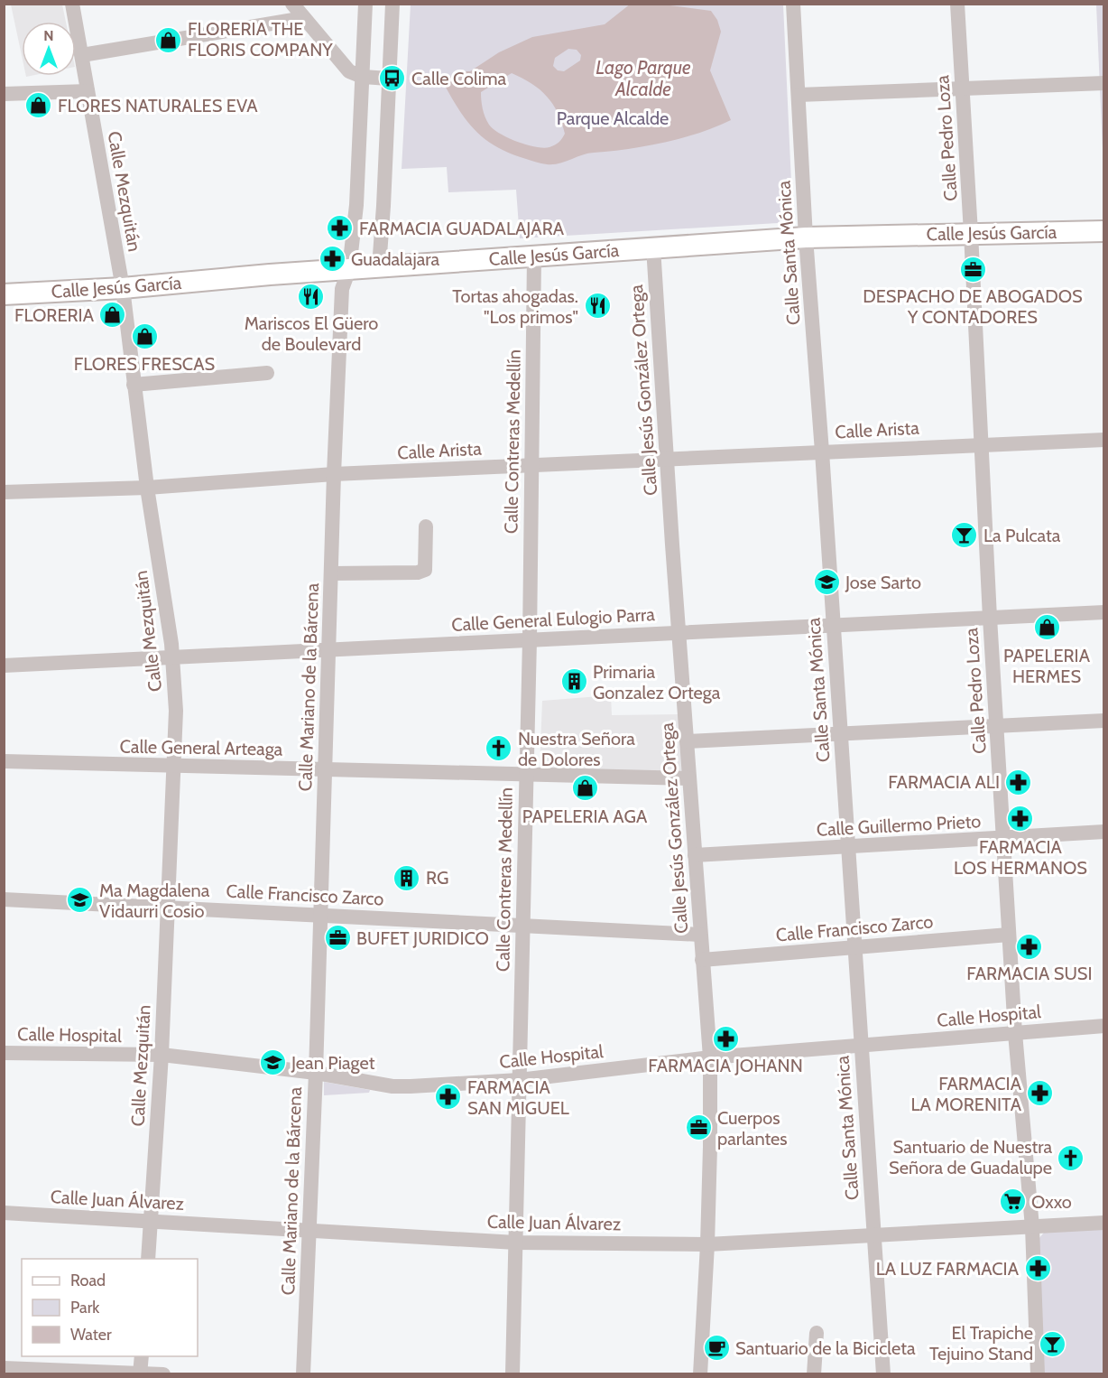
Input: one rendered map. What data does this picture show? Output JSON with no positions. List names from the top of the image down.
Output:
{
  "streets": {
    "street": [
      "Calle Pedro Loza",
      "Calle Mezquitán",
      "Calle Jesús García",
      "Calle Santa Mónica",
      "Calle Jesús González Ortega",
      "Calle Arista",
      "Calle Contreras Medellín",
      "Calle General Eulogio Parra",
      "Calle Mariano de la Bárcena",
      "Calle General Arteaga",
      "Calle Guillermo Prieto",
      "Calle Francisco Zarco",
      "Calle Hospital",
      "Calle Juan Álvarez"
    ]
  },
  "crossings": [
    ["Calle Pedro Loza", "Calle Jesús García"],
    ["Calle Pedro Loza", "Calle Arista"],
    ["Calle Pedro Loza", "Calle General Eulogio Parra"],
    ["Calle Pedro Loza", "Calle Guillermo Prieto"],
    ["Calle Pedro Loza", "Calle Francisco Zarco"],
    ["Calle Pedro Loza", "Calle Hospital"],
    ["Calle Pedro Loza", "Calle Juan Álvarez"],
    ["Calle Mezquitán", "Calle Jesús García"],
    ["Calle Mezquitán", "Calle Arista"],
    ["Calle Mezquitán", "Calle General Eulogio Parra"],
    ["Calle Mezquitán", "Calle General Arteaga"],
    ["Calle Mezquitán", "Calle Francisco Zarco"],
    ["Calle Mezquitán", "Calle Hospital"],
    ["Calle Mezquitán", "Calle Juan Álvarez"],
    ["Calle Jesús García", "Calle Santa Mónica"],
    ["Calle Jesús García", "Calle Jesús González Ortega"],
    ["Calle Jesús García", "Calle Contreras Medellín"],
    ["Calle Jesús García", "Calle Mariano de la Bárcena"],
    ["Calle Santa Mónica", "Calle Arista"],
    ["Calle Santa Mónica", "Calle General Eulogio Parra"],
    ["Calle Santa Mónica", "Calle Guillermo Prieto"],
    ["Calle Santa Mónica", "Calle Francisco Zarco"],
    ["Calle Santa Mónica", "Calle Hospital"],
    ["Calle Santa Mónica", "Calle Juan Álvarez"],
    ["Calle Jesús González Ortega", "Calle Arista"],
    ["Calle Jesús González Ortega", "Calle General Eulogio Parra"],
    ["Calle Jesús González Ortega", "Calle General Arteaga"],
    ["Calle Jesús González Ortega", "Calle Guillermo Prieto"],
    ["Calle Jesús González Ortega", "Calle Francisco Zarco"],
    ["Calle Jesús González Ortega", "Calle Hospital"],
    ["Calle Jesús González Ortega", "Calle Juan Álvarez"],
    ["Calle Arista", "Calle Contreras Medellín"],
    ["Calle Arista", "Calle Mariano de la Bárcena"],
    ["Calle Contreras Medellín", "Calle General Eulogio Parra"],
    ["Calle Contreras Medellín", "Calle General Arteaga"],
    ["Calle Contreras Medellín", "Calle Francisco Zarco"],
    ["Calle Contreras Medellín", "Calle Hospital"],
    ["Calle Contreras Medellín", "Calle Juan Álvarez"],
    ["Calle General Eulogio Parra", "Calle Mariano de la Bárcena"],
    ["Calle Mariano de la Bárcena", "Calle General Arteaga"],
    ["Calle Mariano de la Bárcena", "Calle Francisco Zarco"],
    ["Calle Mariano de la Bárcena", "Calle Hospital"],
    ["Calle Mariano de la Bárcena", "Calle Juan Álvarez"]
  ],
  "water": ["Lago Parque Alcalde"],
  "parks": ["Parque Alcalde"],
  "places": {
    "shop": [
      "FLORERIA THE FLORIS COMPANY",
      "FLORES NATURALES EVA",
      "FLORERIA",
      "FLORES FRESCAS",
      "PAPELERIA HERMES",
      "PAPELERIA AGA"
    ],
    "bus stop": ["Calle Colima"],
    "pharmacy": [
      "FARMACIA GUADALAJARA",
      "Guadalajara",
      "FARMACIA ALI",
      "FARMACIA LOS HERMANOS",
      "FARMACIA SUSI",
      "FARMACIA JOHANN",
      "FARMACIA LA MORENITA",
      "FARMACIA SAN MIGUEL",
      "LA LUZ FARMACIA"
    ],
    "office": ["DESPACHO DE ABOGADOS Y CONTADORES", "BUFET JURIDICO", "Cuerpos parlantes"],
    "restaurant": ["Mariscos El Güero de Boulevard", "Tortas ahogadas. \"Los primos\""],
    "bar": ["La Pulcata", "El Trapiche Tejuino Stand"],
    "school or university": ["Jose Sarto", "Ma Magdalena Vidaurri Cosio", "Jean Piaget"],
    "building": ["Primaria Gonzalez Ortega", "RG"],
    "church": ["Nuestra Señora de Dolores", "Santuario de Nuestra Señora de Guadalupe"],
    "supermarket": ["Oxxo"],
    "cafe": ["Santuario de la Bicicleta"]
  },
  "legend": ["Road", "Park", "Water"],
  "north": "top"
}
